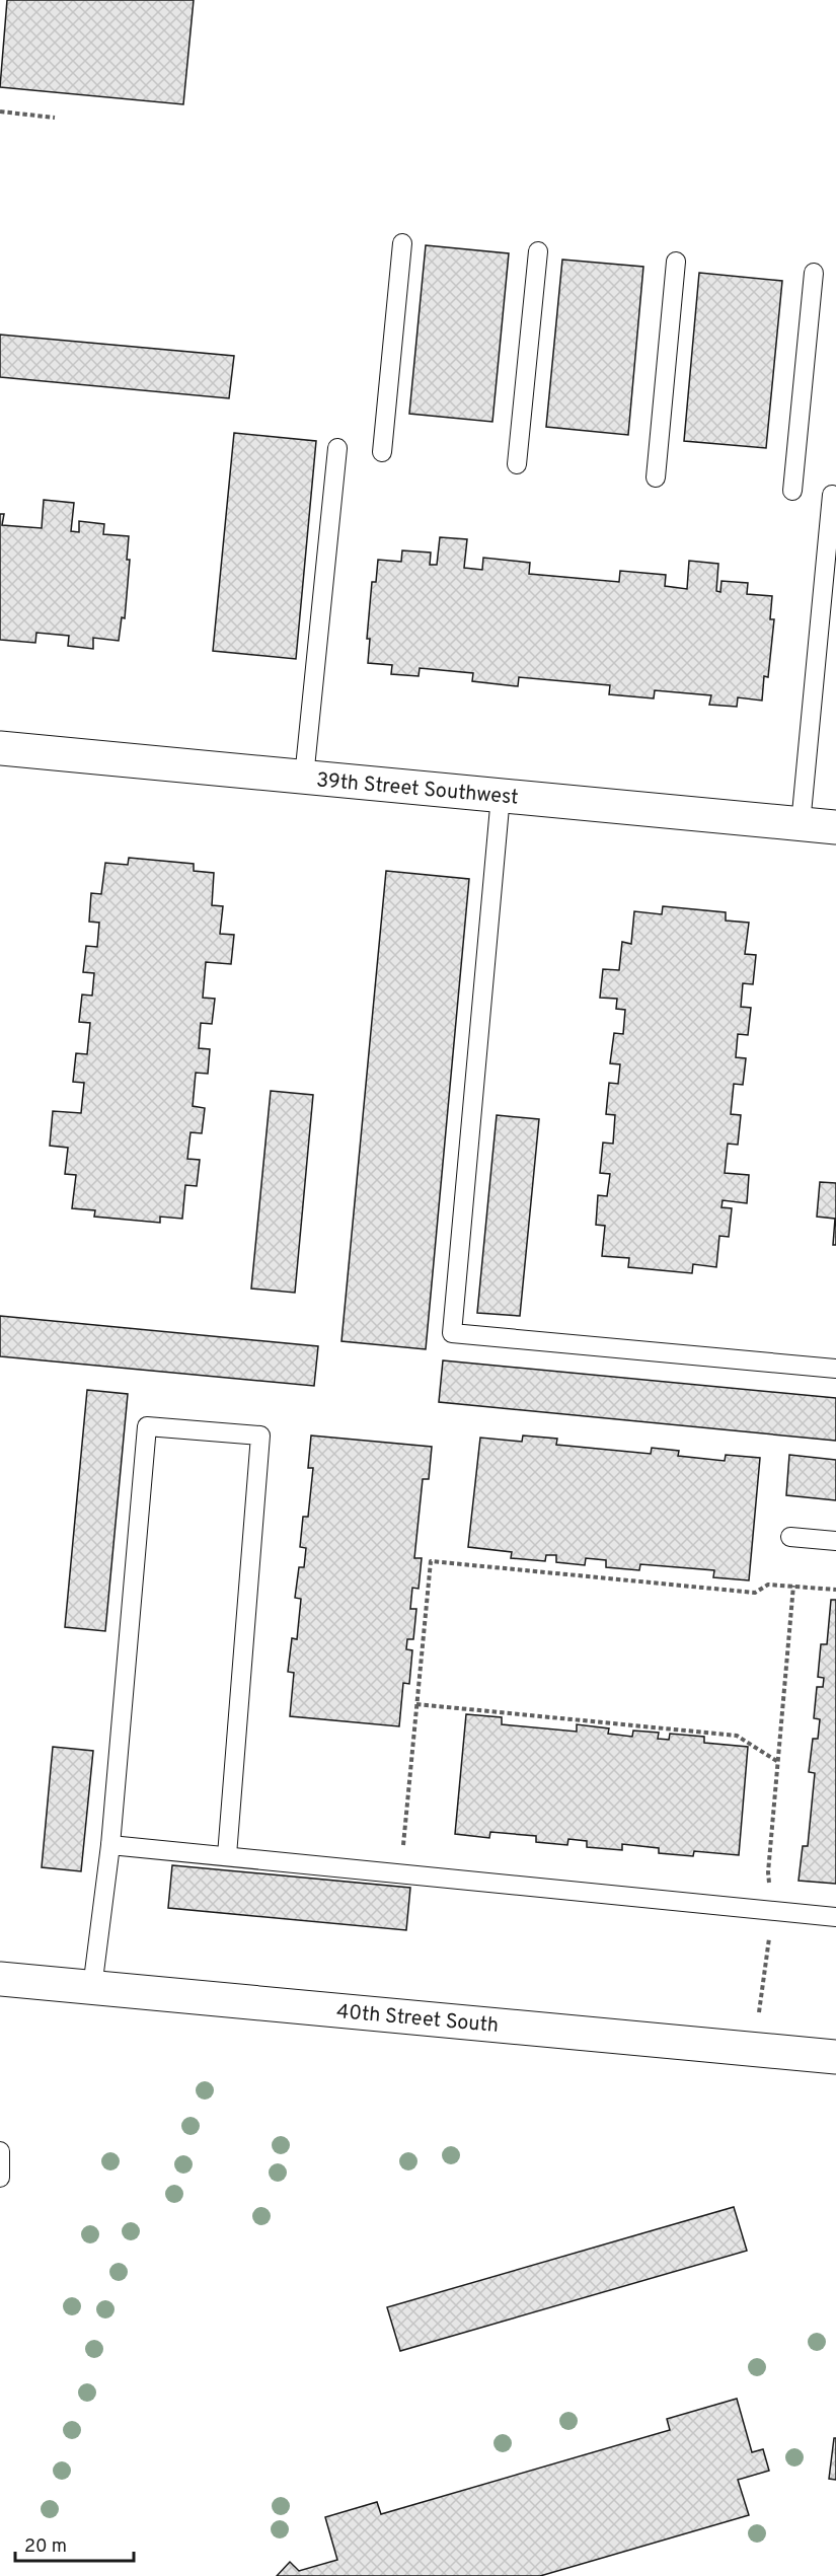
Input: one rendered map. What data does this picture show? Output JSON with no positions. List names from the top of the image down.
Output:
{
  "streets": {
    "street": ["39th Street Southwest", "40th Street South"]
  },
  "scale_bar": "20 m"
}
